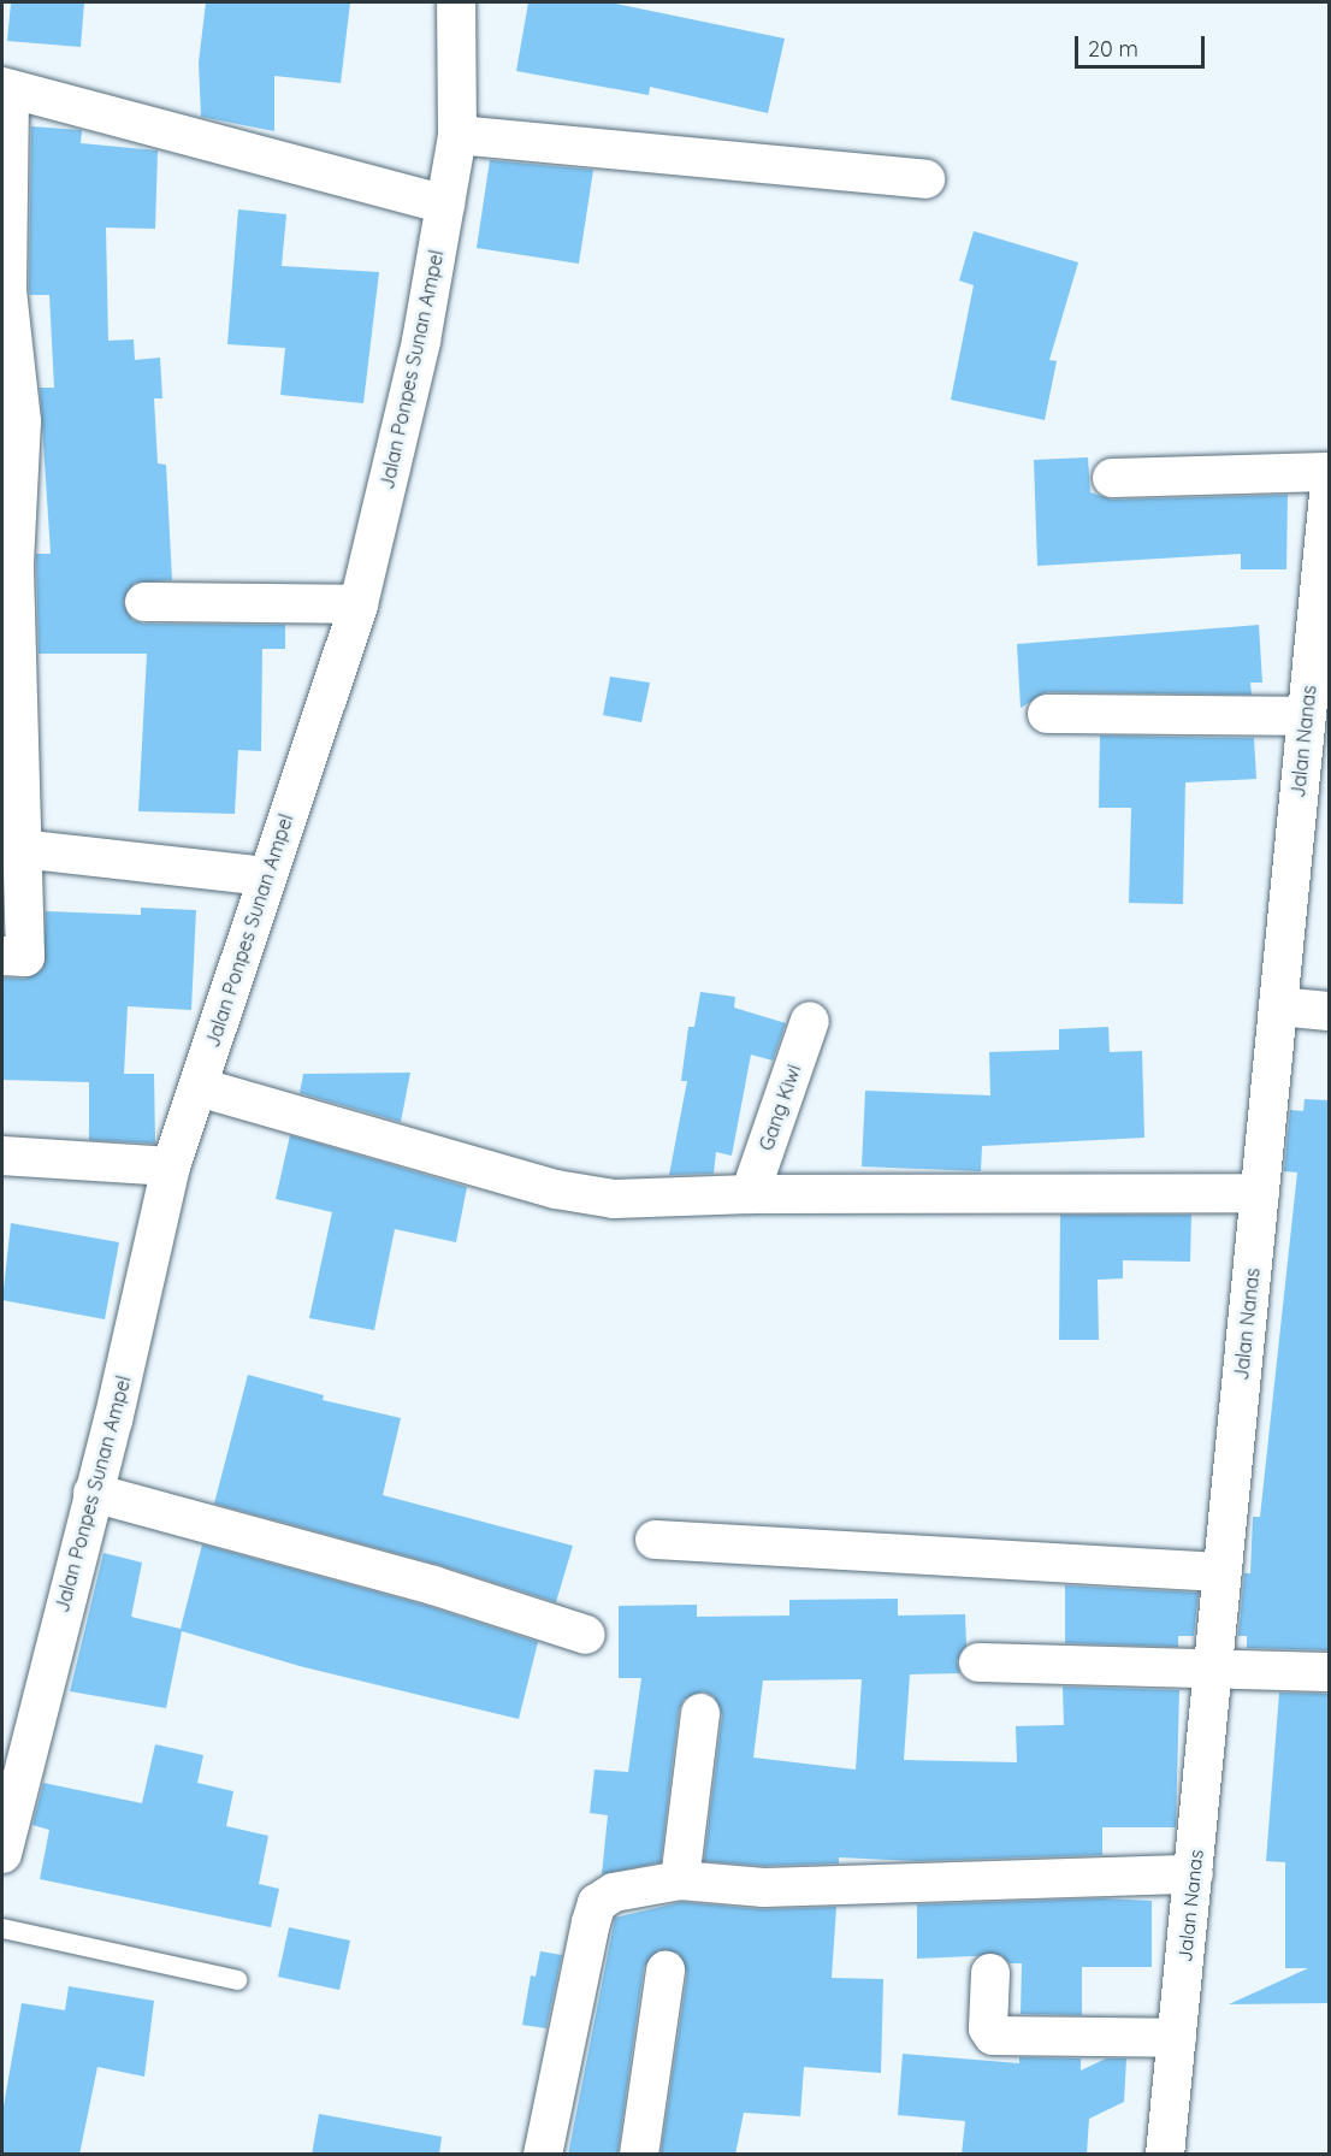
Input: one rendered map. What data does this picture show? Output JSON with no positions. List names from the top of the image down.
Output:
{
  "streets": {
    "street": ["Jalan Ponpes Sunan Ampel", "Jalan Nanas", "Gang Kiwi"]
  },
  "scale_bar": "20 m"
}
